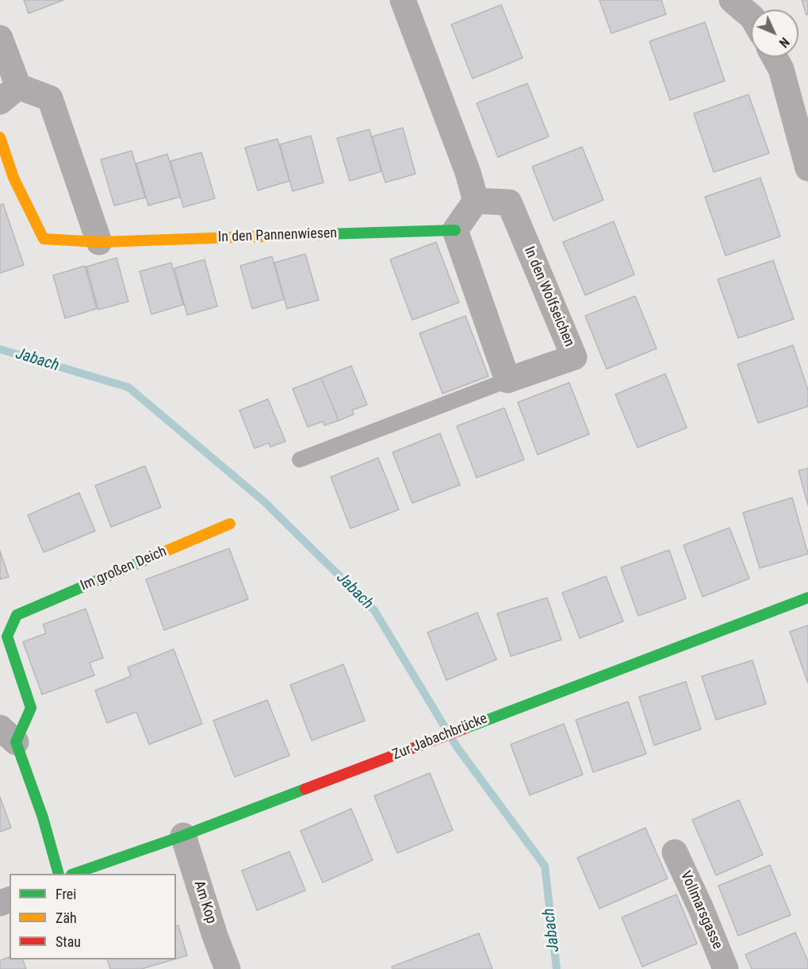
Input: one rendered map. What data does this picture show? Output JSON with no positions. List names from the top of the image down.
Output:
{
  "streets": {
    "street": [
      "In den Pannenwiesen",
      "In den Wolfseichen",
      "Im großen Deich",
      "Zur Jabachbrücke",
      "Am Kop",
      "Vollmarsgasse"
    ]
  },
  "crossings": [
    ["Zur Jabachbrücke", "Am Kop"]
  ],
  "water": ["Jabach"],
  "legend": ["Frei", "Zäh", "Stau"],
  "north": "bottom right"
}
